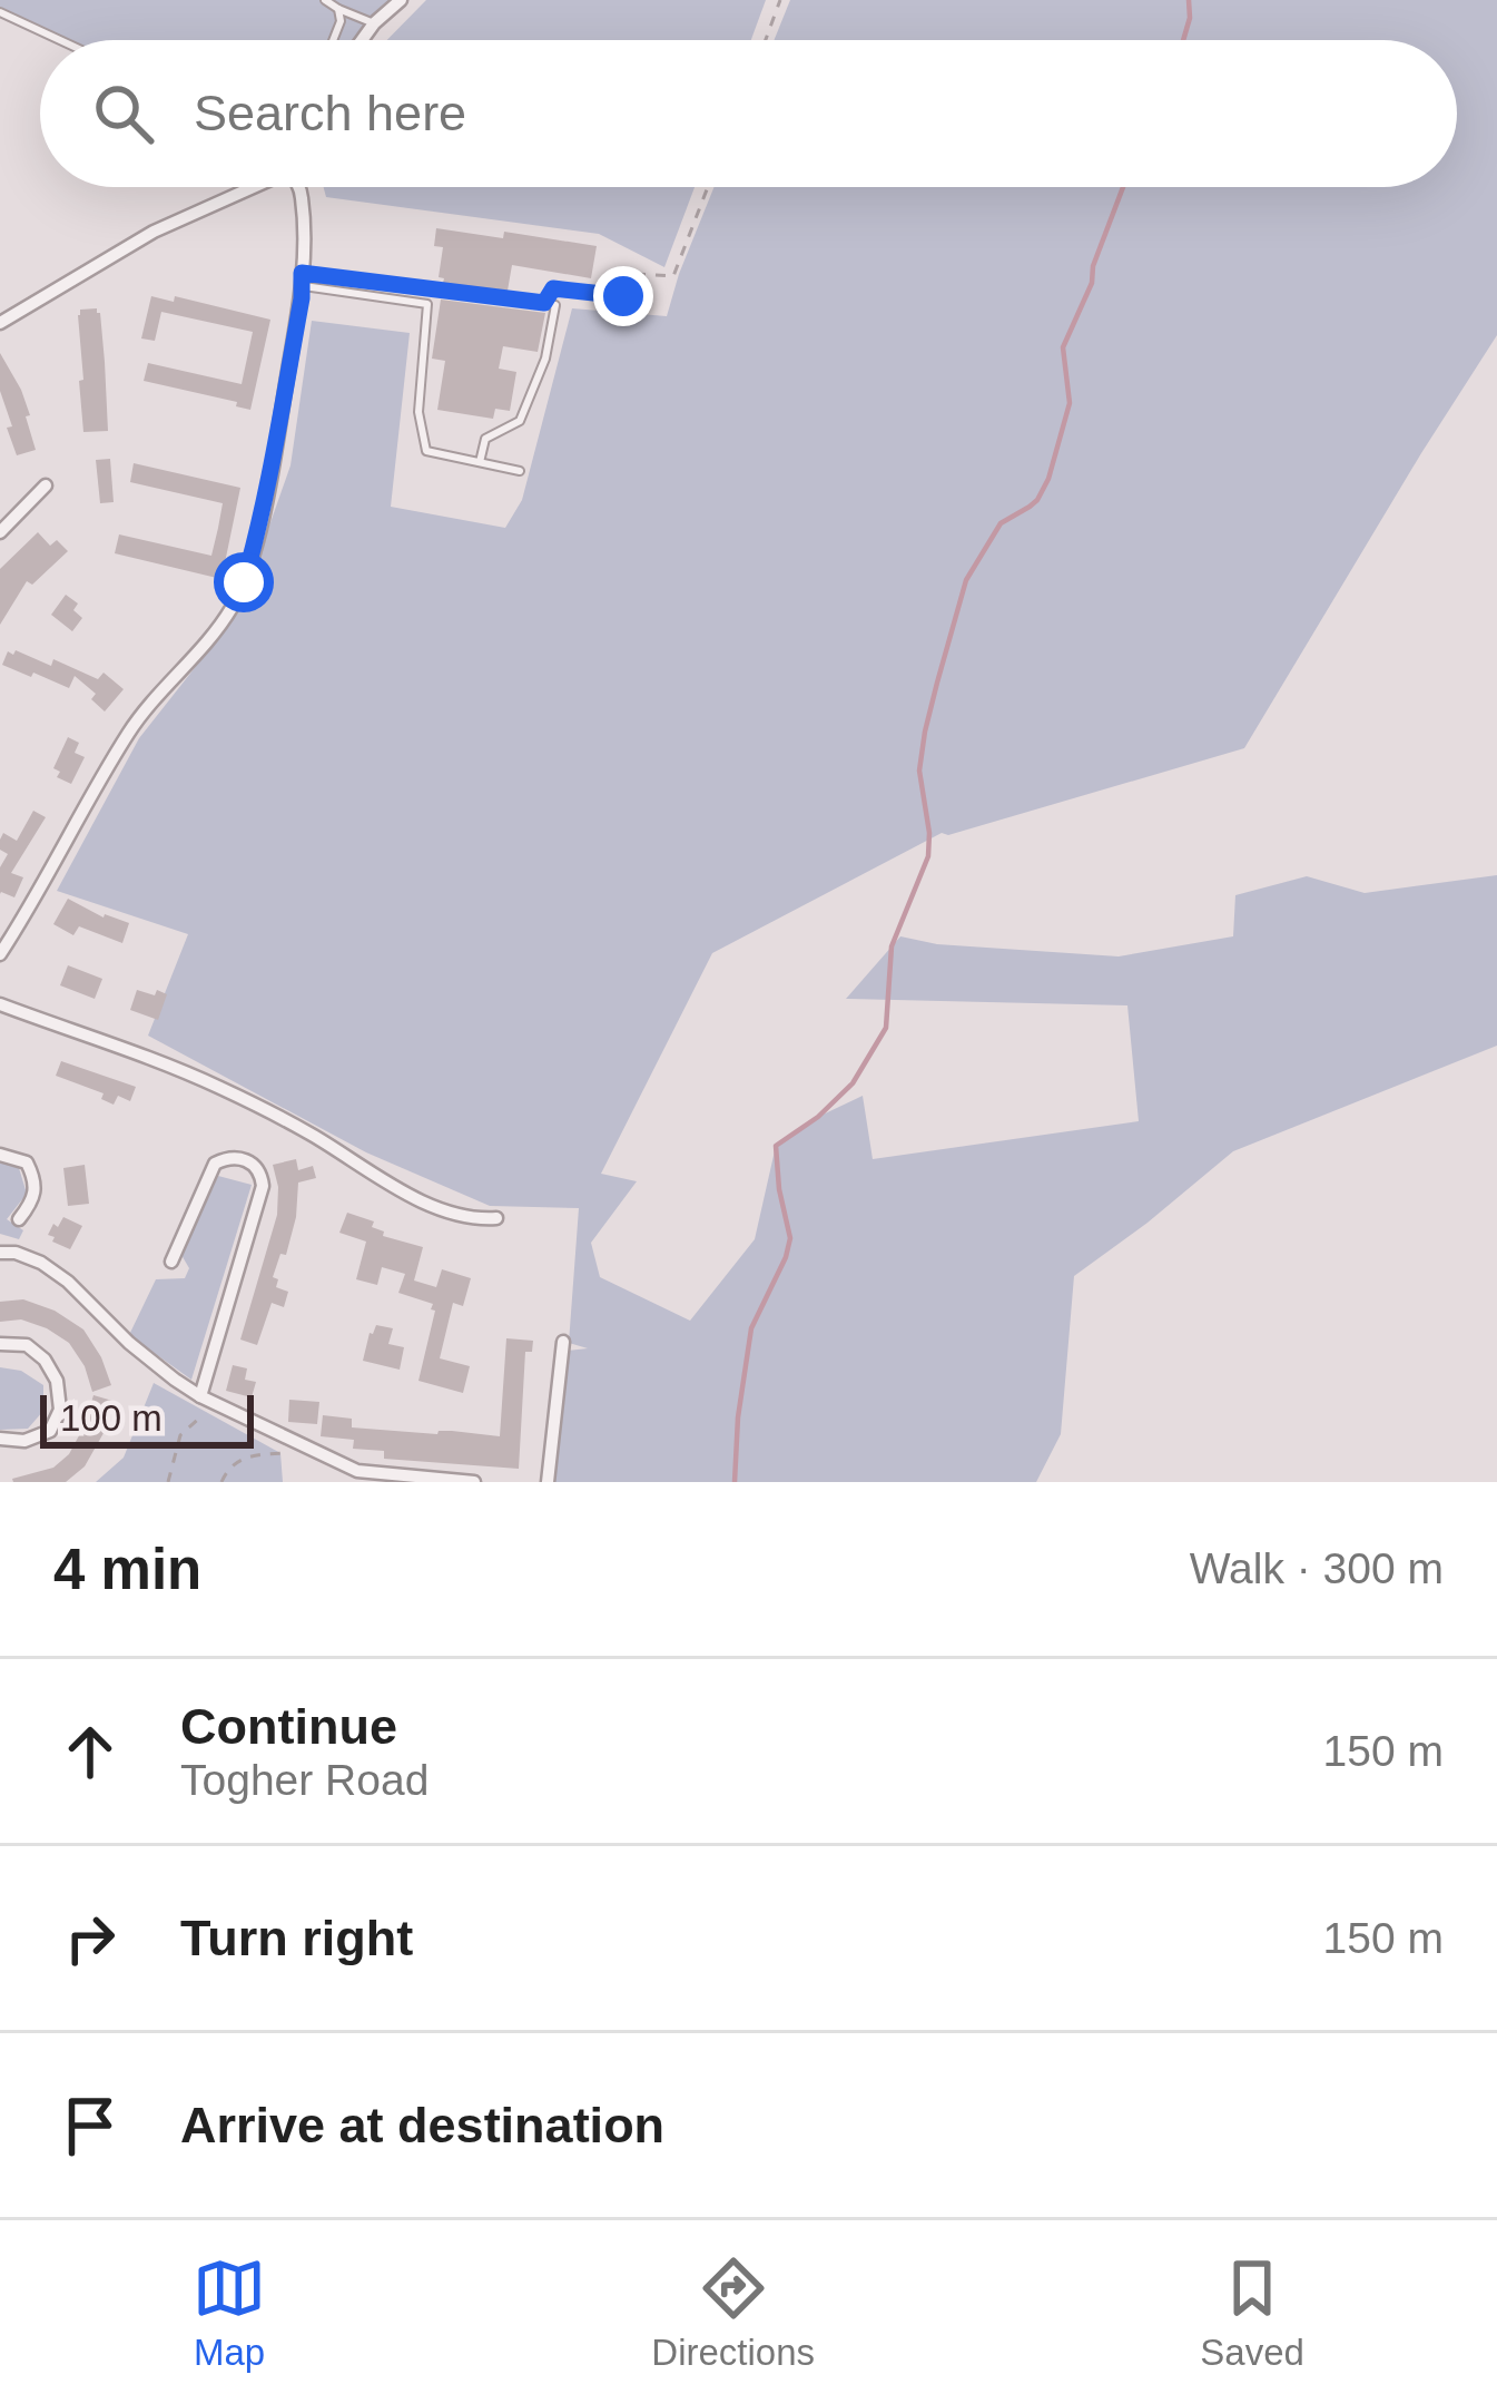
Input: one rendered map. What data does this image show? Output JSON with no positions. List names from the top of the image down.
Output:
{
  "scale_bar": "100 m",
  "page": {
    "search": "Search here",
    "scale": "100 m",
    "heading": ["4 min", "Walk · 300 m"],
    "list": [
      ["Continue", "Togher Road", "150 m"],
      ["Turn right", "150 m"],
      "Arrive at destination"
    ],
    "nav": ["Map", "Directions", "Saved"]
  }
}
